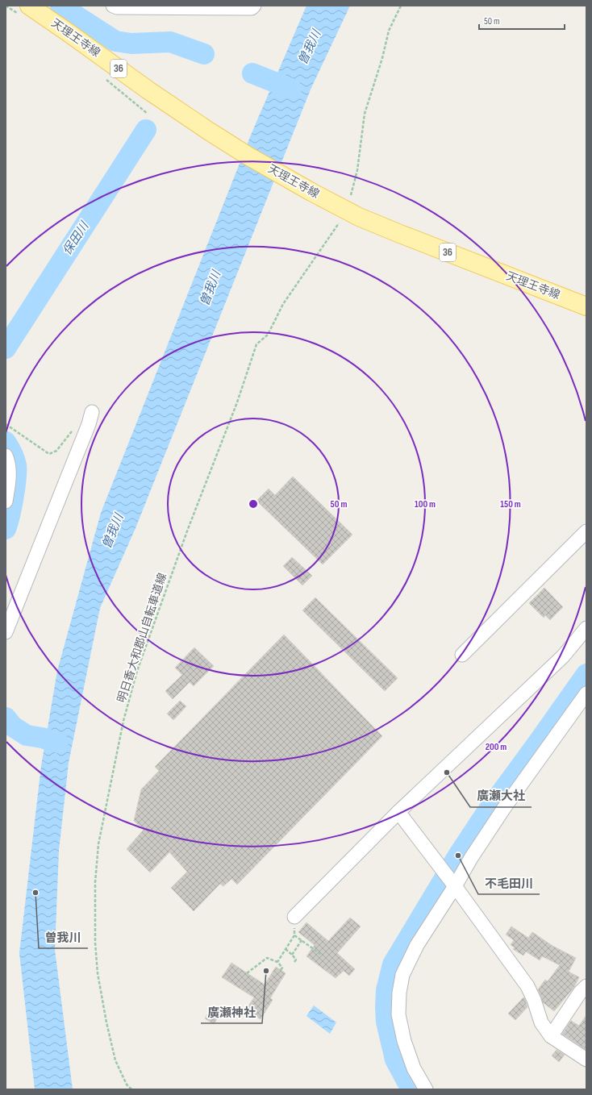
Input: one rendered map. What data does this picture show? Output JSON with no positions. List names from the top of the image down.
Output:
{
  "streets": {
    "main road": ["天理王寺線", "36"],
    "path": ["明日香大和郡山自転車道線"]
  },
  "water": ["曽我川", "保田川"],
  "places": [
    "廣瀬大社",
    "不毛田川",
    "曽我川",
    "廣瀬神社"
  ],
  "scale_bar": "50 m",
  "rings": [
    "50 m",
    "100 m",
    "150 m",
    "200 m"
  ]
}
